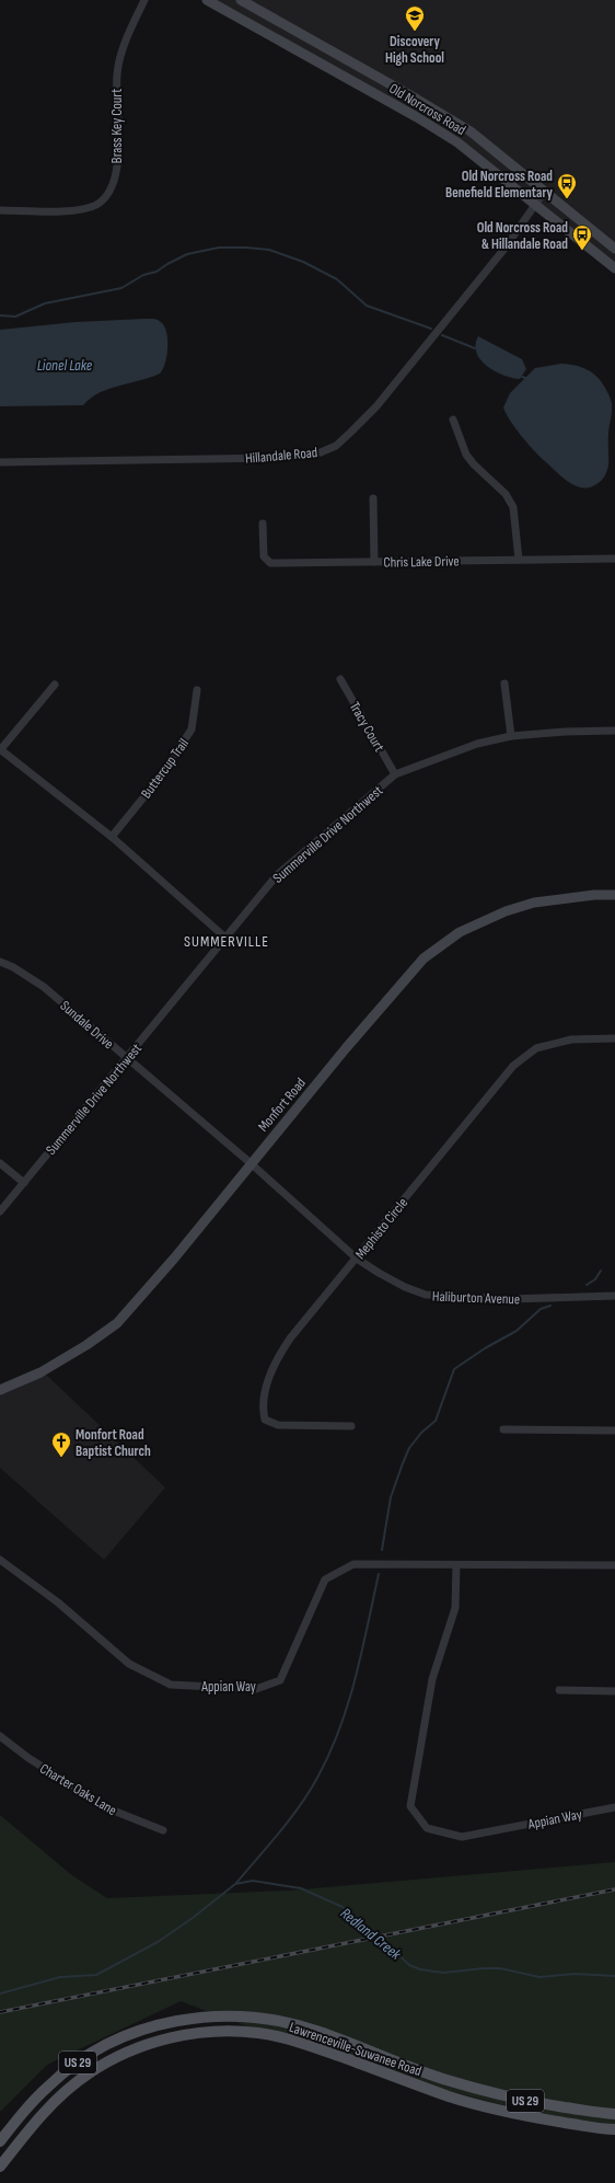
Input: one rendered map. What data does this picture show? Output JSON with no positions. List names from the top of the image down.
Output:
{
  "streets": {
    "main road": [
      "Old Norcross Road",
      "Monfort Road",
      "Lawrenceville-Suwanee Road",
      "US 29"
    ],
    "street": [
      "Brass Key Court",
      "Hillandale Road",
      "Chris Lake Drive",
      "Tracy Court",
      "Buttercup Trail",
      "Summerville Drive Northwest",
      "Sundale Drive",
      "Mephisto Circle",
      "Haliburton Avenue",
      "Appian Way",
      "Charter Oaks Lane"
    ]
  },
  "crossings": [
    ["Old Norcross Road", "Hillandale Road"],
    ["Tracy Court", "Summerville Drive Northwest"],
    ["Summerville Drive Northwest", "Sundale Drive"],
    ["Sundale Drive", "Monfort Road"],
    ["Sundale Drive", "Haliburton Avenue"],
    ["Monfort Road", "Haliburton Avenue"],
    ["Mephisto Circle", "Haliburton Avenue"]
  ],
  "districts": ["SUMMERVILLE"],
  "water": ["Lionel Lake", "Redland Creek"],
  "places": {
    "school or university": ["Discovery High School"],
    "bus stop": ["Old Norcross Road Benefield Elementary", "Old Norcross Road & Hillandale Road"],
    "church": ["Monfort Road Baptist Church"]
  }
}
